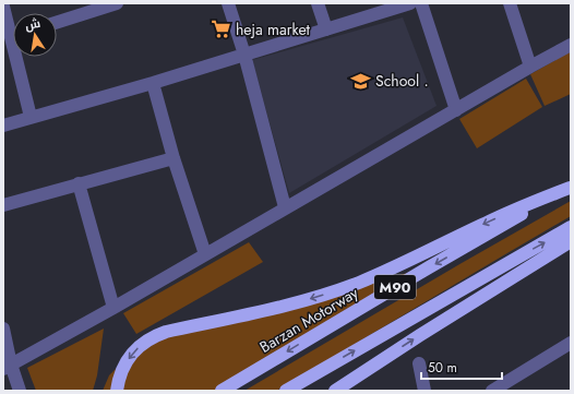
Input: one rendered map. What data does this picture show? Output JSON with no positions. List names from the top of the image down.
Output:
{
  "streets": {
    "highway": ["M90", "Barzan Motorway"]
  },
  "places": {
    "supermarket": ["heja market"],
    "school or university": ["School ."]
  },
  "scale_bar": "50 m",
  "north": "top"
}
